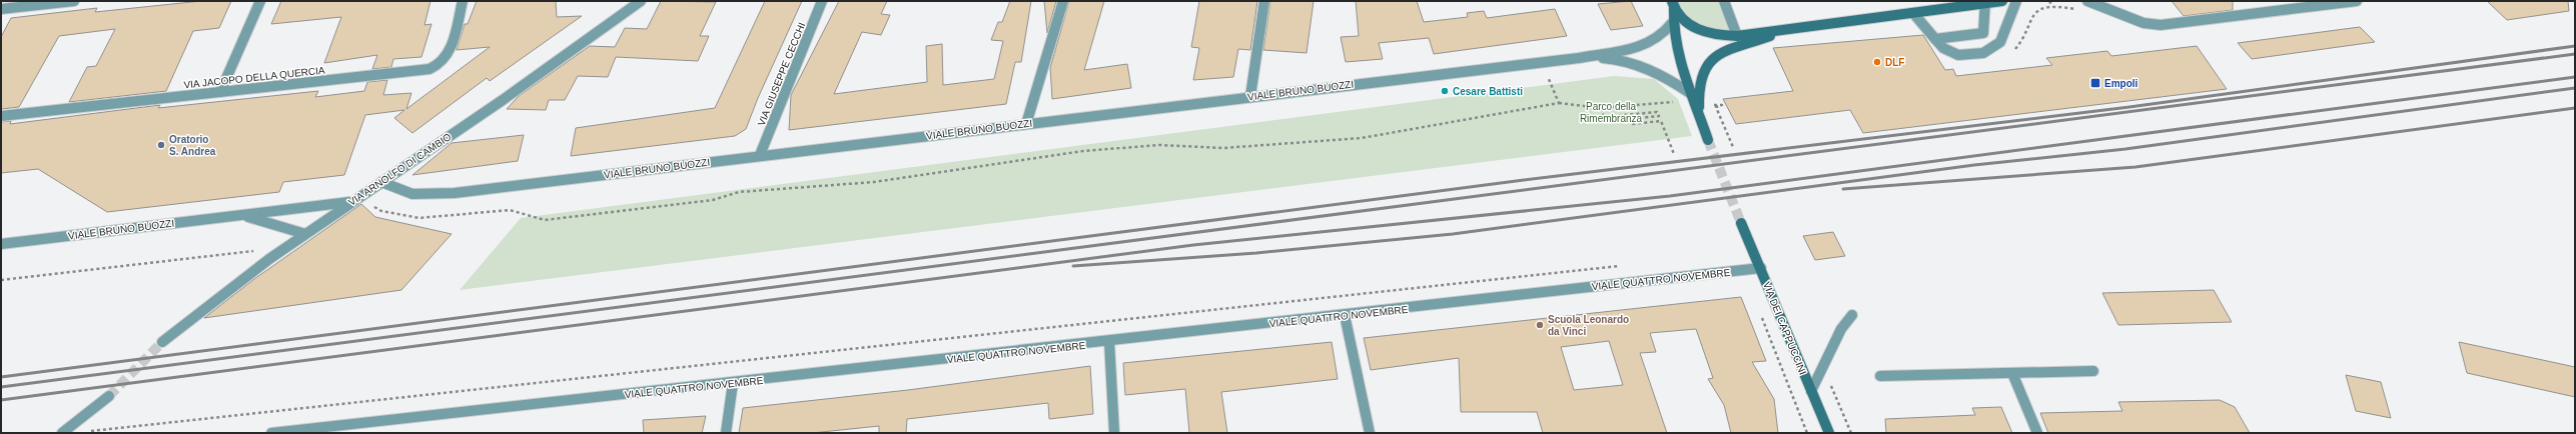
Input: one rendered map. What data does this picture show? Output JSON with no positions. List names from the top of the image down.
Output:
{
  "streets": {
    "main road": ["VIA DEI CAPPUCCINI"],
    "street": [
      "VIA GIUSEPPE CECCHI",
      "VIA JACOPO DELLA QUERCIA",
      "VIALE BRUNO BUOZZI",
      "VIA ARNOLFO DI CAMBIO",
      "VIALE QUATTRO NOVEMBRE"
    ]
  },
  "crossings": [
    ["VIA GIUSEPPE CECCHI", "VIALE BRUNO BUOZZI"],
    ["VIALE BRUNO BUOZZI", "VIA ARNOLFO DI CAMBIO"],
    ["VIALE QUATTRO NOVEMBRE", "VIA DEI CAPPUCCINI"]
  ],
  "parks": ["Parco della Rimembranza"],
  "places": {
    "other": [
      "DLF",
      "Cesare Battisti",
      "Oratorio S. Andrea",
      "Scuola Leonardo da Vinci"
    ],
    "transit": ["Empoli"]
  }
}
